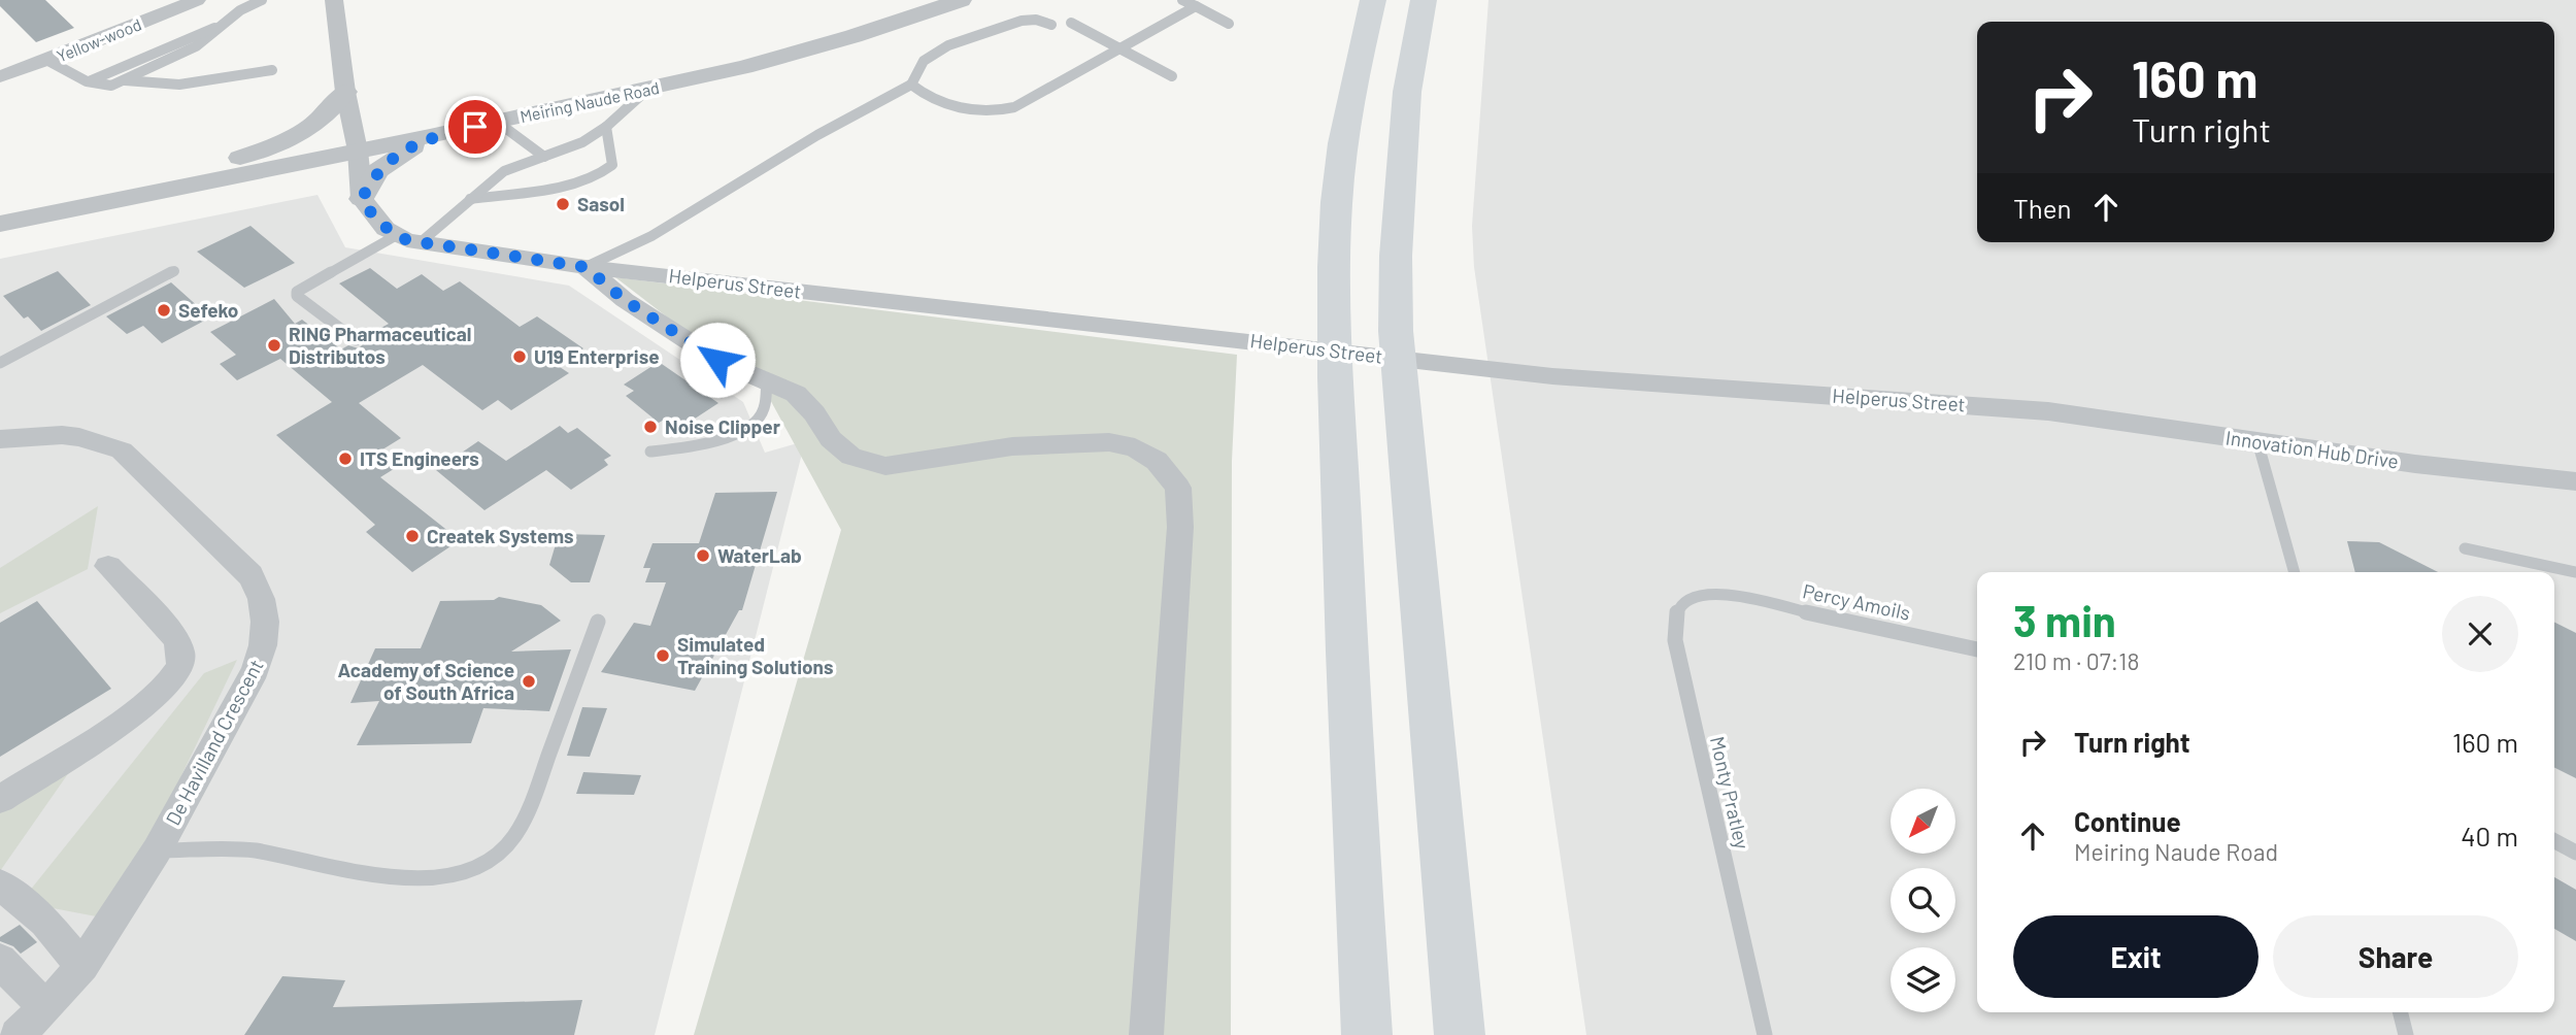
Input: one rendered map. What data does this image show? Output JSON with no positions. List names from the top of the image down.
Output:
{
  "streets": {
    "street": [
      "Yellow-wood",
      "Meiring Naude Road",
      "Helperus Street",
      "Innovation Hub Drive",
      "De Havilland Crescent"
    ],
    "lane": ["Percy Amoils", "Monty Pratley"]
  },
  "crossings": [
    ["Helperus Street", "Innovation Hub Drive"],
    ["Percy Amoils", "Monty Pratley"]
  ],
  "places": [
    "Sasol",
    "Sefeko",
    "RING Pharmaceutical Distributos",
    "U19 Enterprise",
    "Noise Clipper",
    "ITS Engineers",
    "Createk Systems",
    "WaterLab",
    "Simulated Training Solutions",
    "Academy of Science of South Africa"
  ],
  "north": "bottom left",
  "page": {
    "turn": ["160 m", "Turn right"],
    "then": "Then",
    "heading": ["3 min", "210 m · 07:18"],
    "list": [
      {
        "name": "Turn right",
        "value": "160 m"
      },
      {
        "name": "Continue",
        "note": "Meiring Naude Road",
        "value": "40 m"
      }
    ],
    "buttons": ["Exit", "Share"]
  }
}
